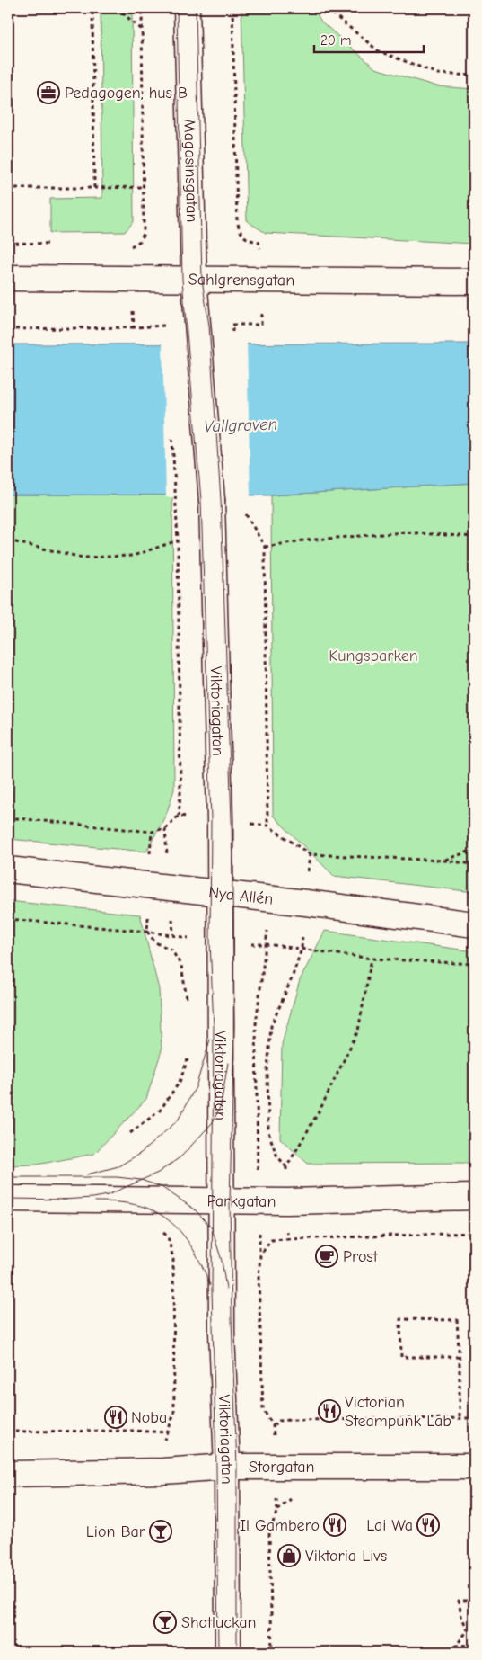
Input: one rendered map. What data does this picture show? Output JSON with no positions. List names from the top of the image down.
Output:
{
  "streets": {
    "street": [
      "Magasinsgatan",
      "Sahlgrensgatan",
      "Viktoriagatan",
      "Nya Allén",
      "Parkgatan",
      "Storgatan"
    ]
  },
  "crossings": [
    ["Magasinsgatan", "Sahlgrensgatan"],
    ["Magasinsgatan", "Viktoriagatan"],
    ["Viktoriagatan", "Nya Allén"],
    ["Viktoriagatan", "Parkgatan"],
    ["Viktoriagatan", "Storgatan"]
  ],
  "water": ["Vallgraven"],
  "parks": ["Kungsparken"],
  "places": {
    "office": ["Pedagogen, hus B"],
    "cafe": ["Prost"],
    "restaurant": [
      "Victorian Steampunk Lab",
      "Noba",
      "Il Gambero",
      "Lai Wa"
    ],
    "bar": ["Lion Bar", "Shotluckan"],
    "shop": ["Viktoria Livs"]
  },
  "scale_bar": "20 m"
}
